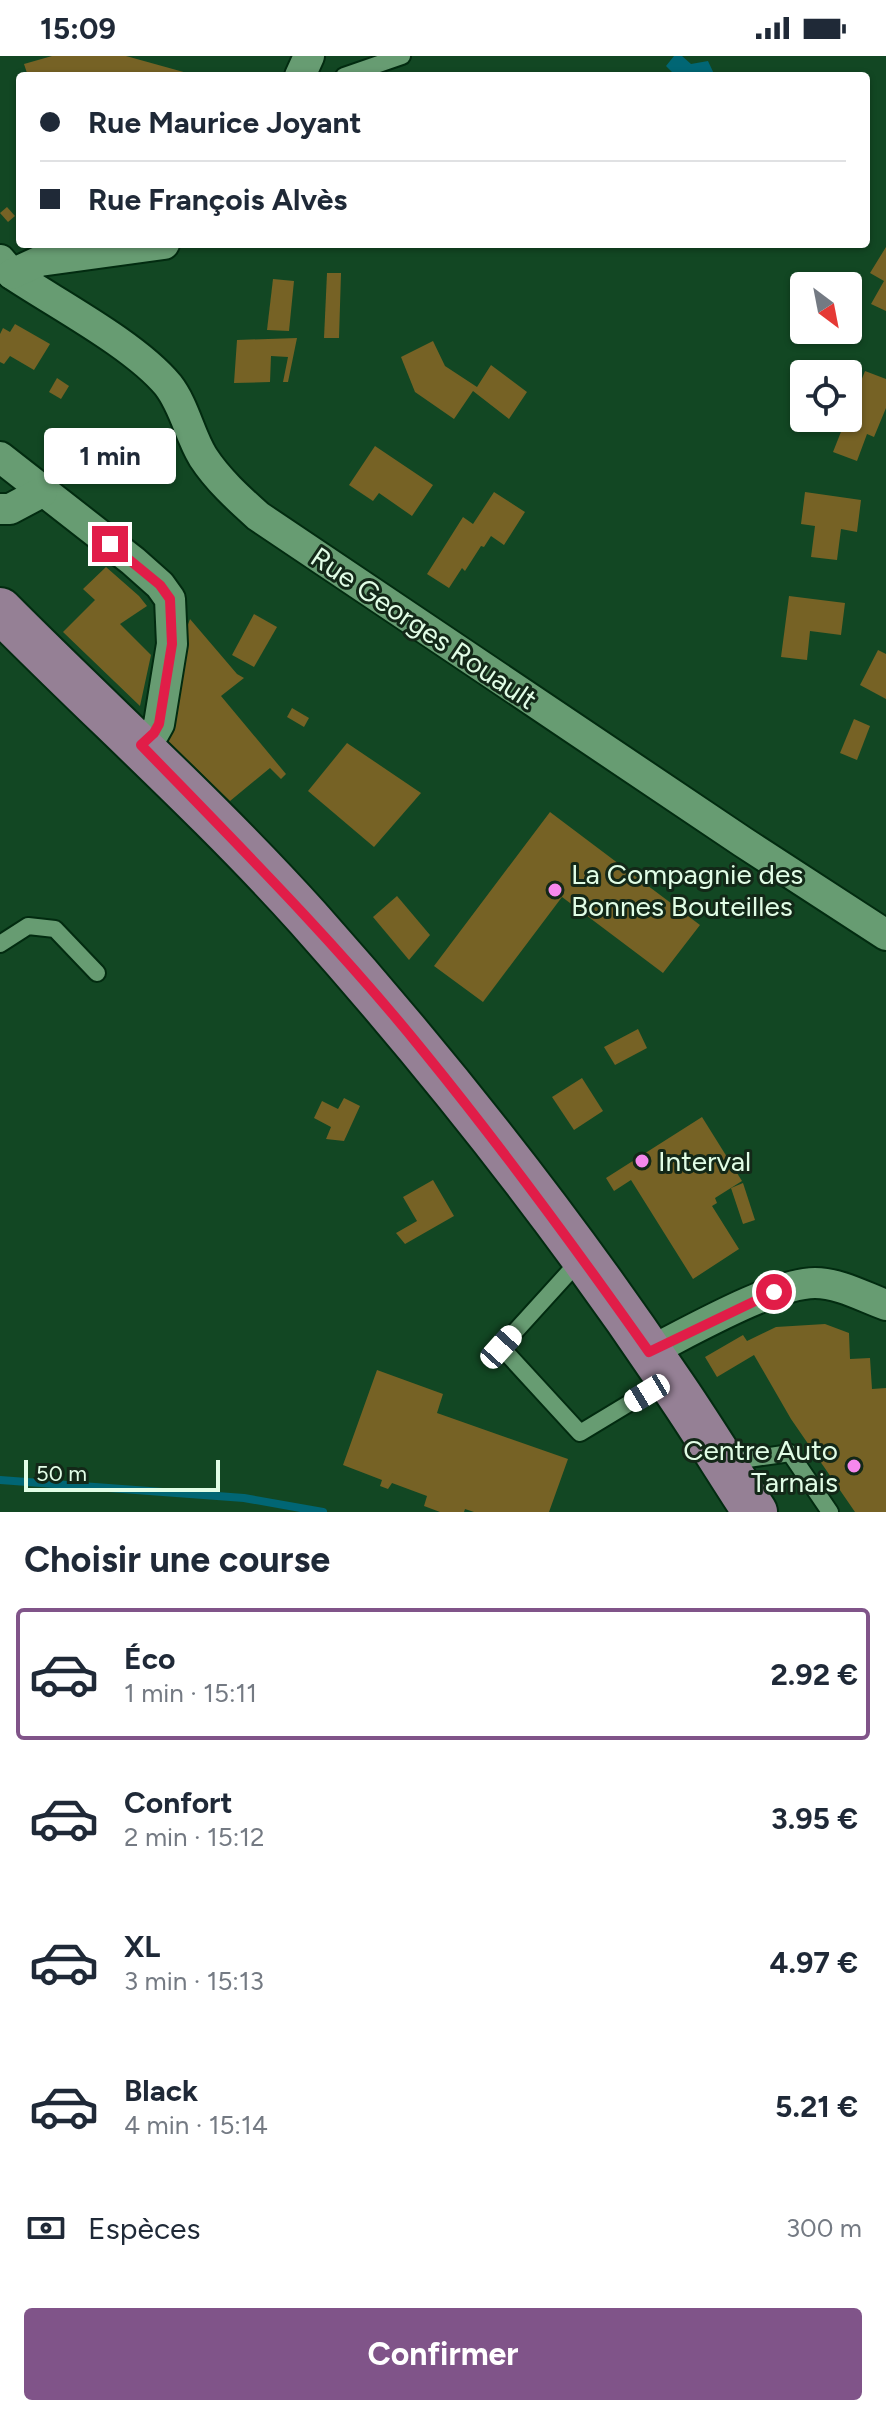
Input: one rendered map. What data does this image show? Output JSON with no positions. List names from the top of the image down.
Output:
{
  "streets": {
    "street": ["Rue Georges Rouault"]
  },
  "places": ["La Compagnie des Bonnes Bouteilles", "Interval", "Centre Auto Tarnais"],
  "scale_bar": "50 m",
  "north": "bottom right",
  "page": {
    "status": "15:09",
    "banner": ["Rue Maurice Joyant", "Rue François Alvès"],
    "bubble": "1 min",
    "scale": "50 m",
    "heading": "Choisir une course",
    "list": [
      {
        "name": "Éco",
        "note": "1 min · 15:11",
        "value": "2.92 €"
      },
      {
        "name": "Confort",
        "note": "2 min · 15:12",
        "value": "3.95 €"
      },
      {
        "name": "XL",
        "note": "3 min · 15:13",
        "value": "4.97 €"
      },
      {
        "name": "Black",
        "note": "4 min · 15:14",
        "value": "5.21 €"
      }
    ],
    "pay": ["Espèces", "300 m"],
    "buttons": "Confirmer"
  }
}
